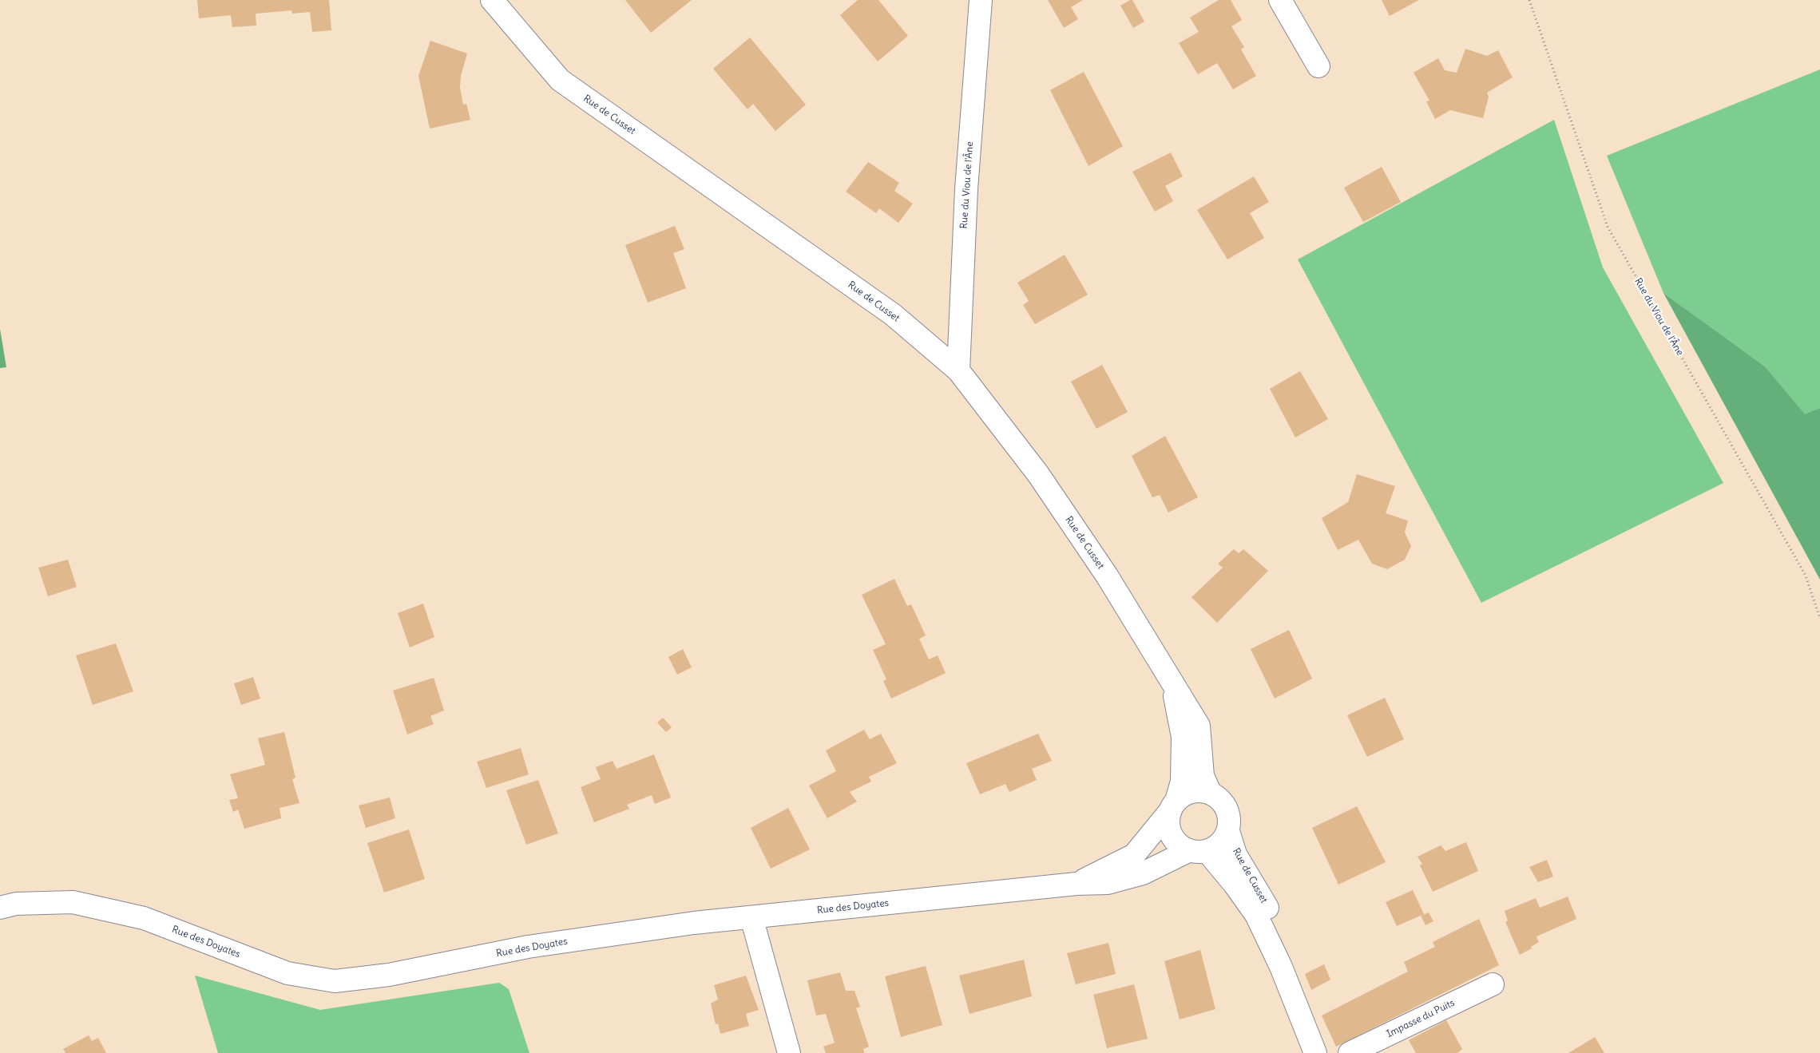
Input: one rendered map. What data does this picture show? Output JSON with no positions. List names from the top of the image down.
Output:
{
  "streets": {
    "street": [
      "Rue de Cusset",
      "Rue du Viou de l'Âne",
      "Rue des Doyates",
      "Impasse du Puits"
    ]
  },
  "crossings": [
    ["Rue de Cusset", "Rue du Viou de l'Âne"],
    ["Rue de Cusset", "Rue des Doyates"]
  ]
}
